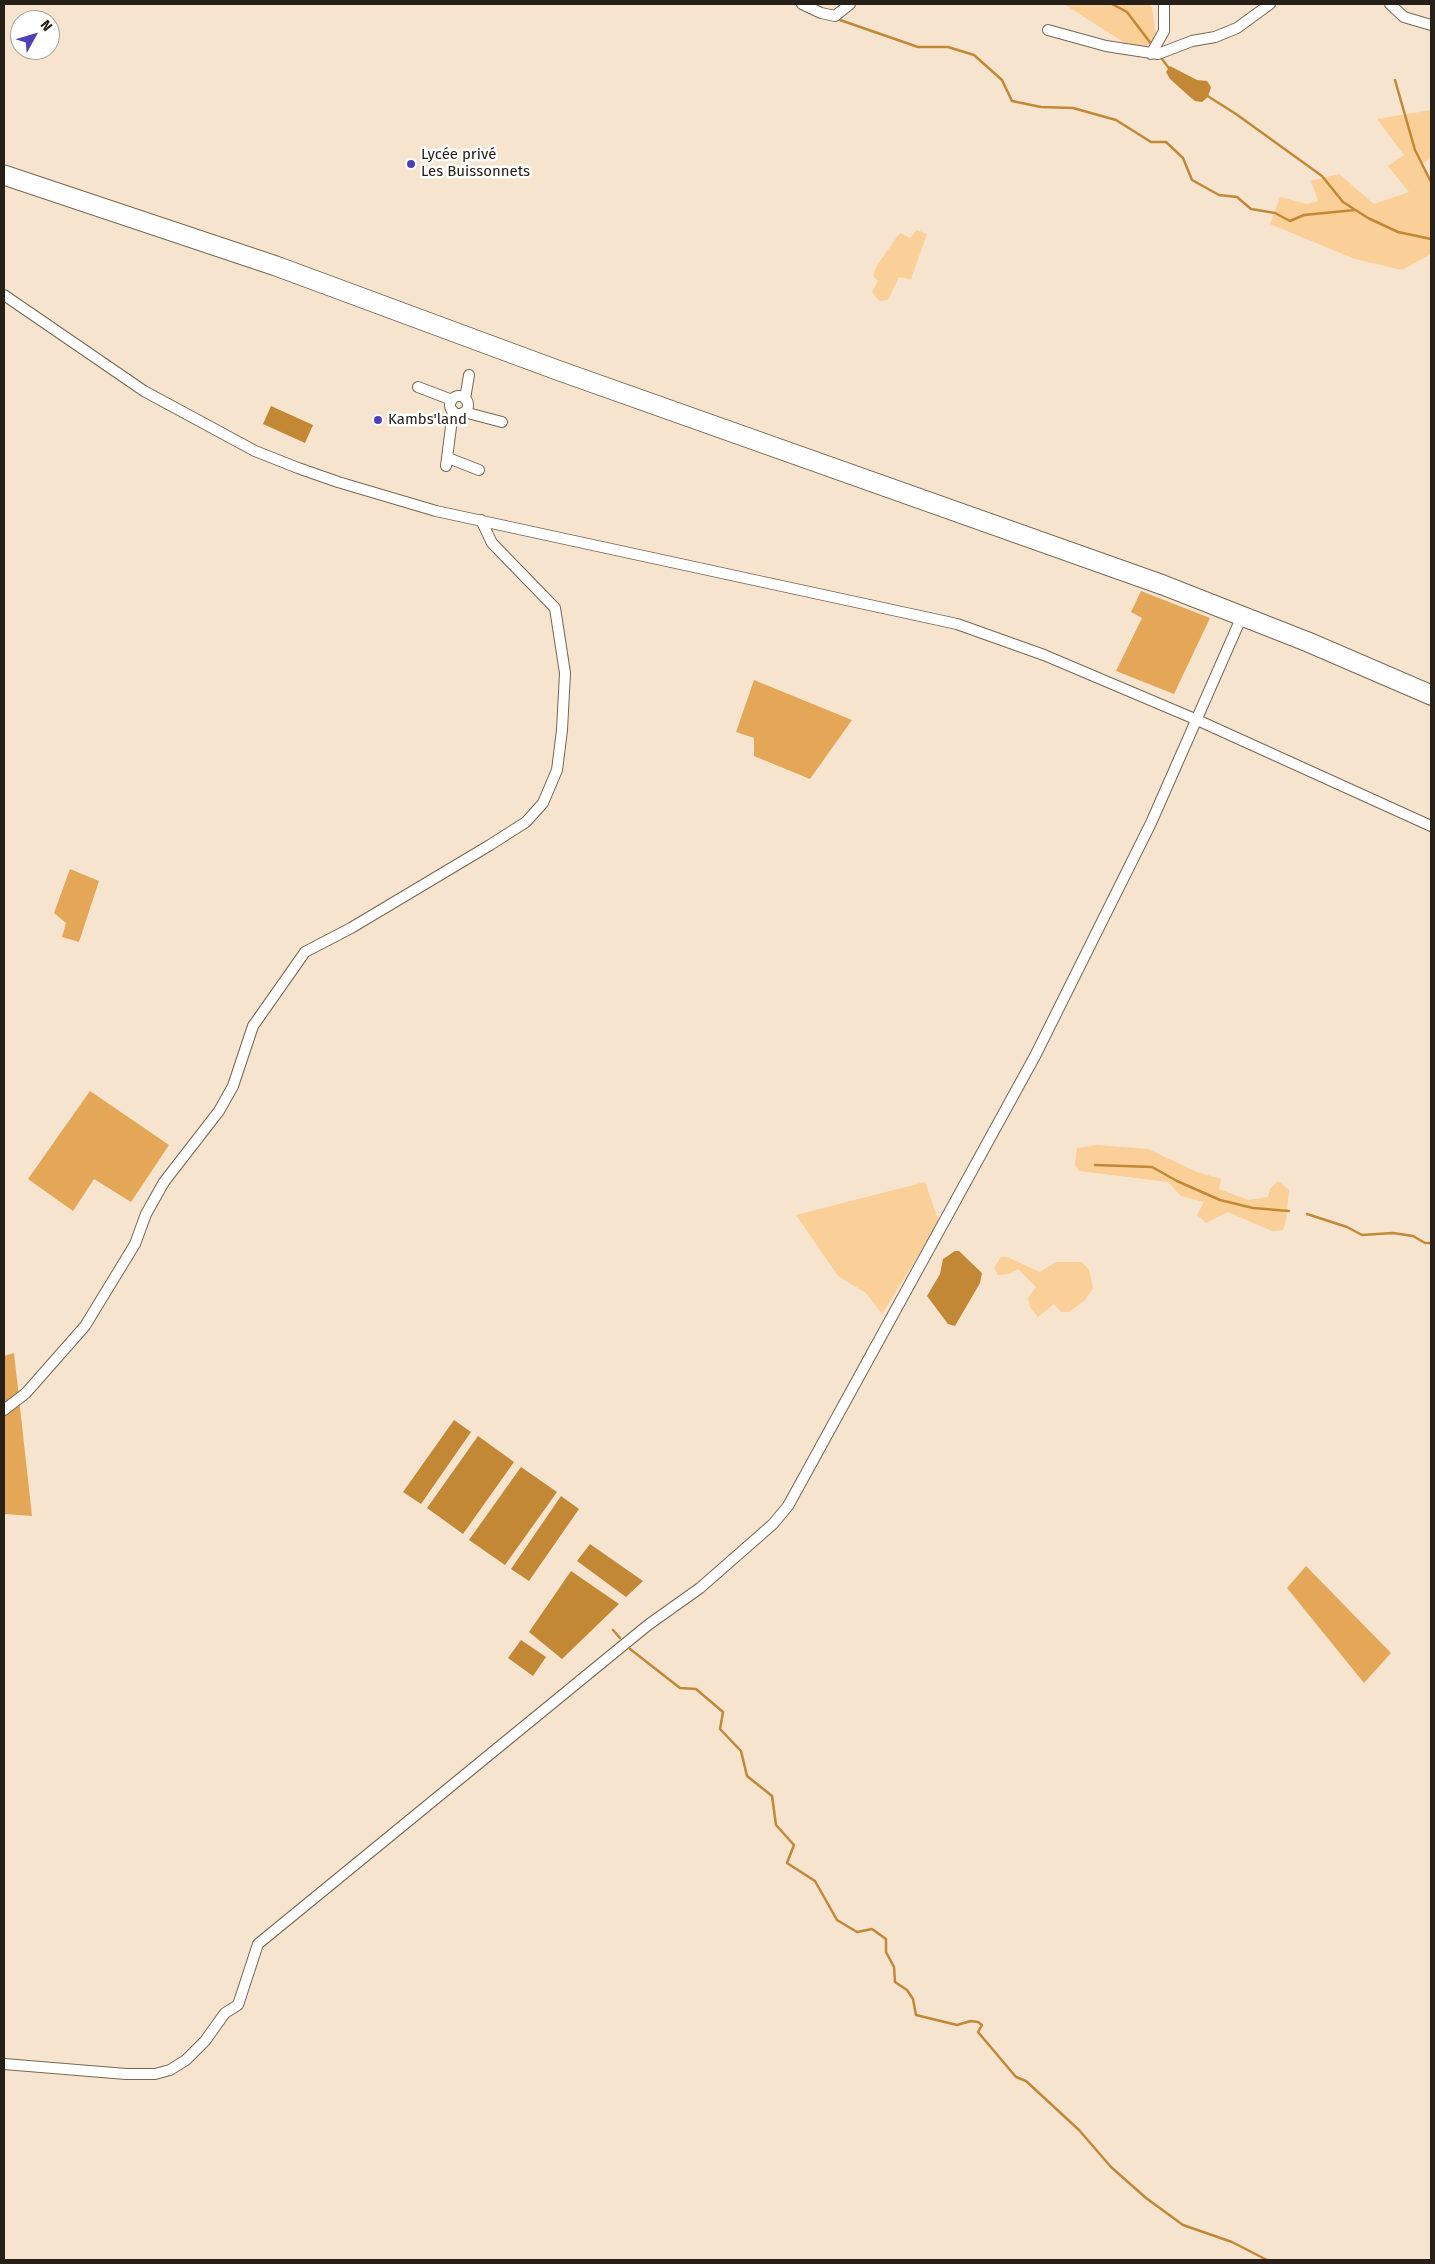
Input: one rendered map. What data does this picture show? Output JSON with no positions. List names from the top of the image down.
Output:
{
  "places": ["Lycée privé Les Buissonnets", "Kambs'land"],
  "north": "top right"
}
